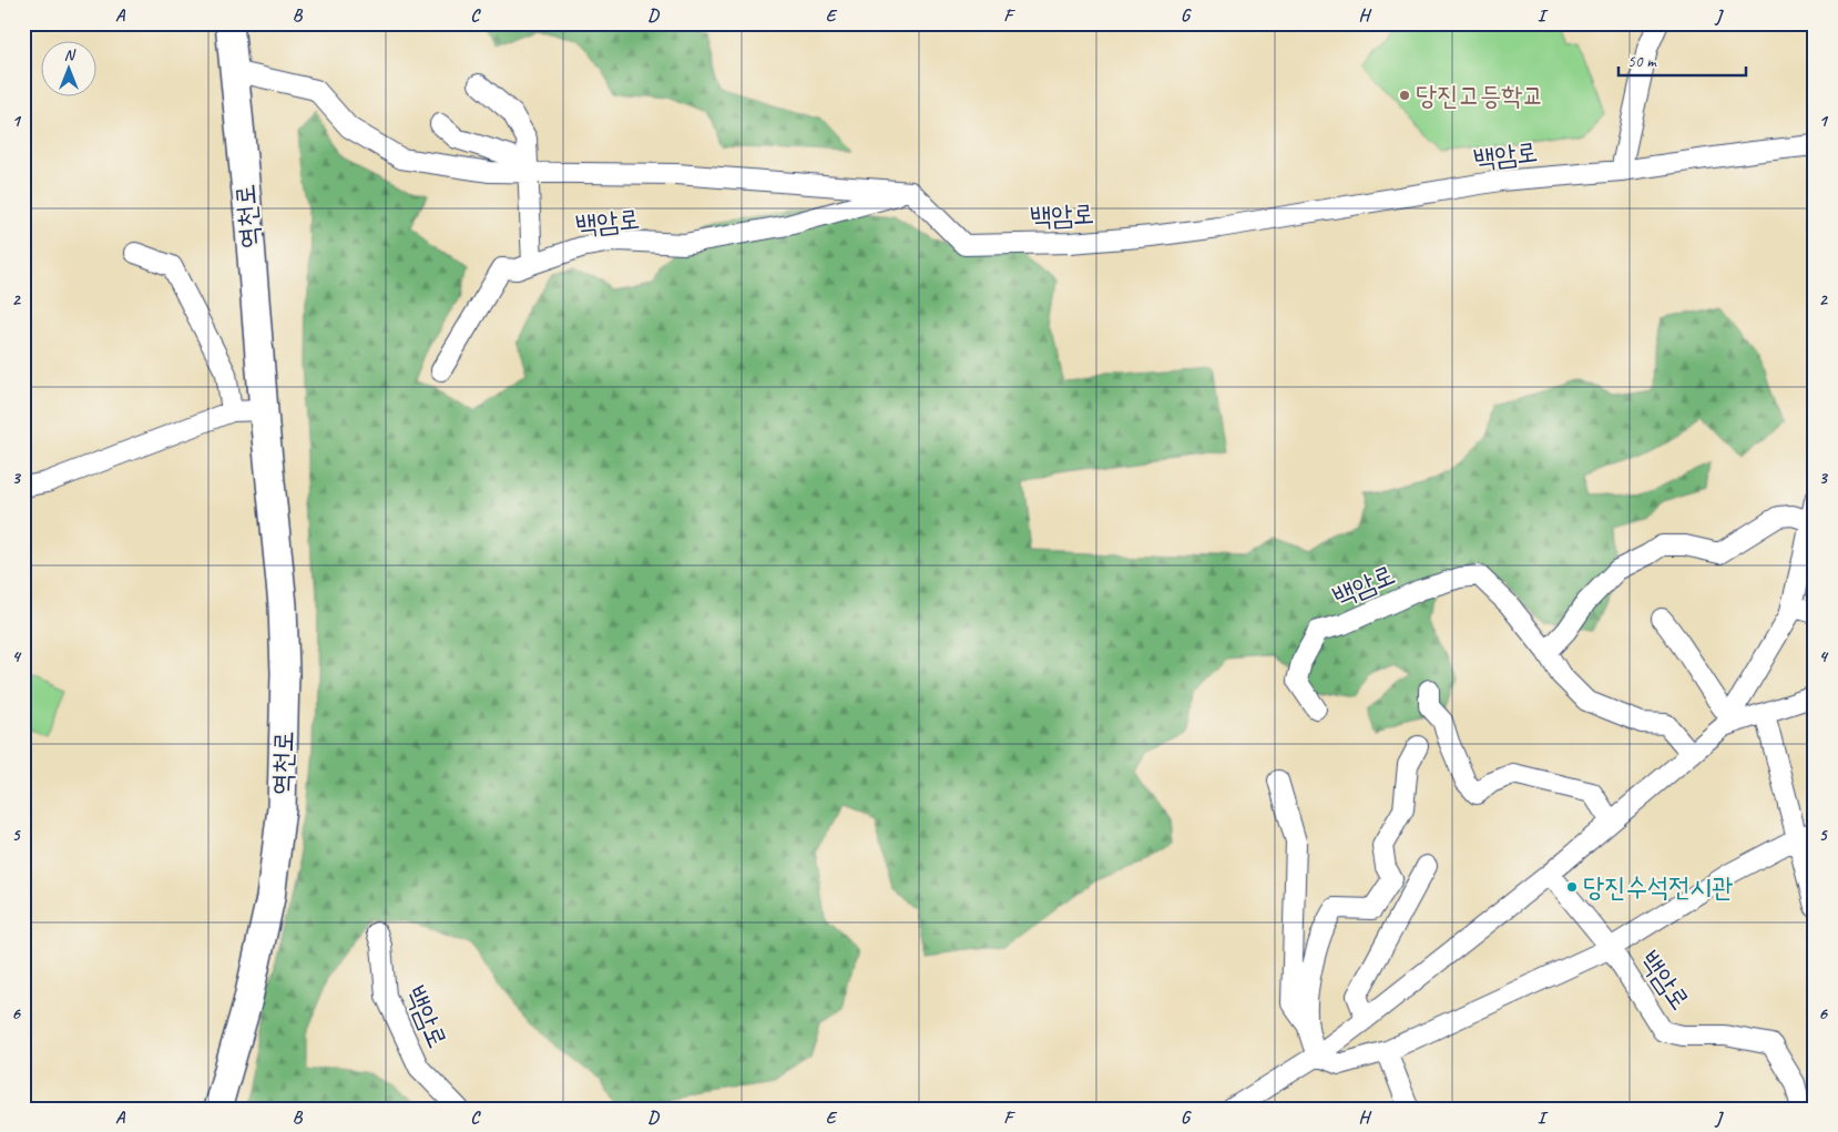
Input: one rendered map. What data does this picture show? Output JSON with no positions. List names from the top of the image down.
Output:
{
  "streets": {
    "street": ["백암로", "역천로"]
  },
  "places": ["당진고등학교", "당진수석전시관"],
  "scale_bar": "50 m",
  "north": "top",
  "grid": {
    "columns": [
      "A",
      "B",
      "C",
      "D",
      "E",
      "F",
      "G",
      "H",
      "I",
      "J"
    ],
    "rows": [
      "1",
      "2",
      "3",
      "4",
      "5",
      "6"
    ]
  }
}
